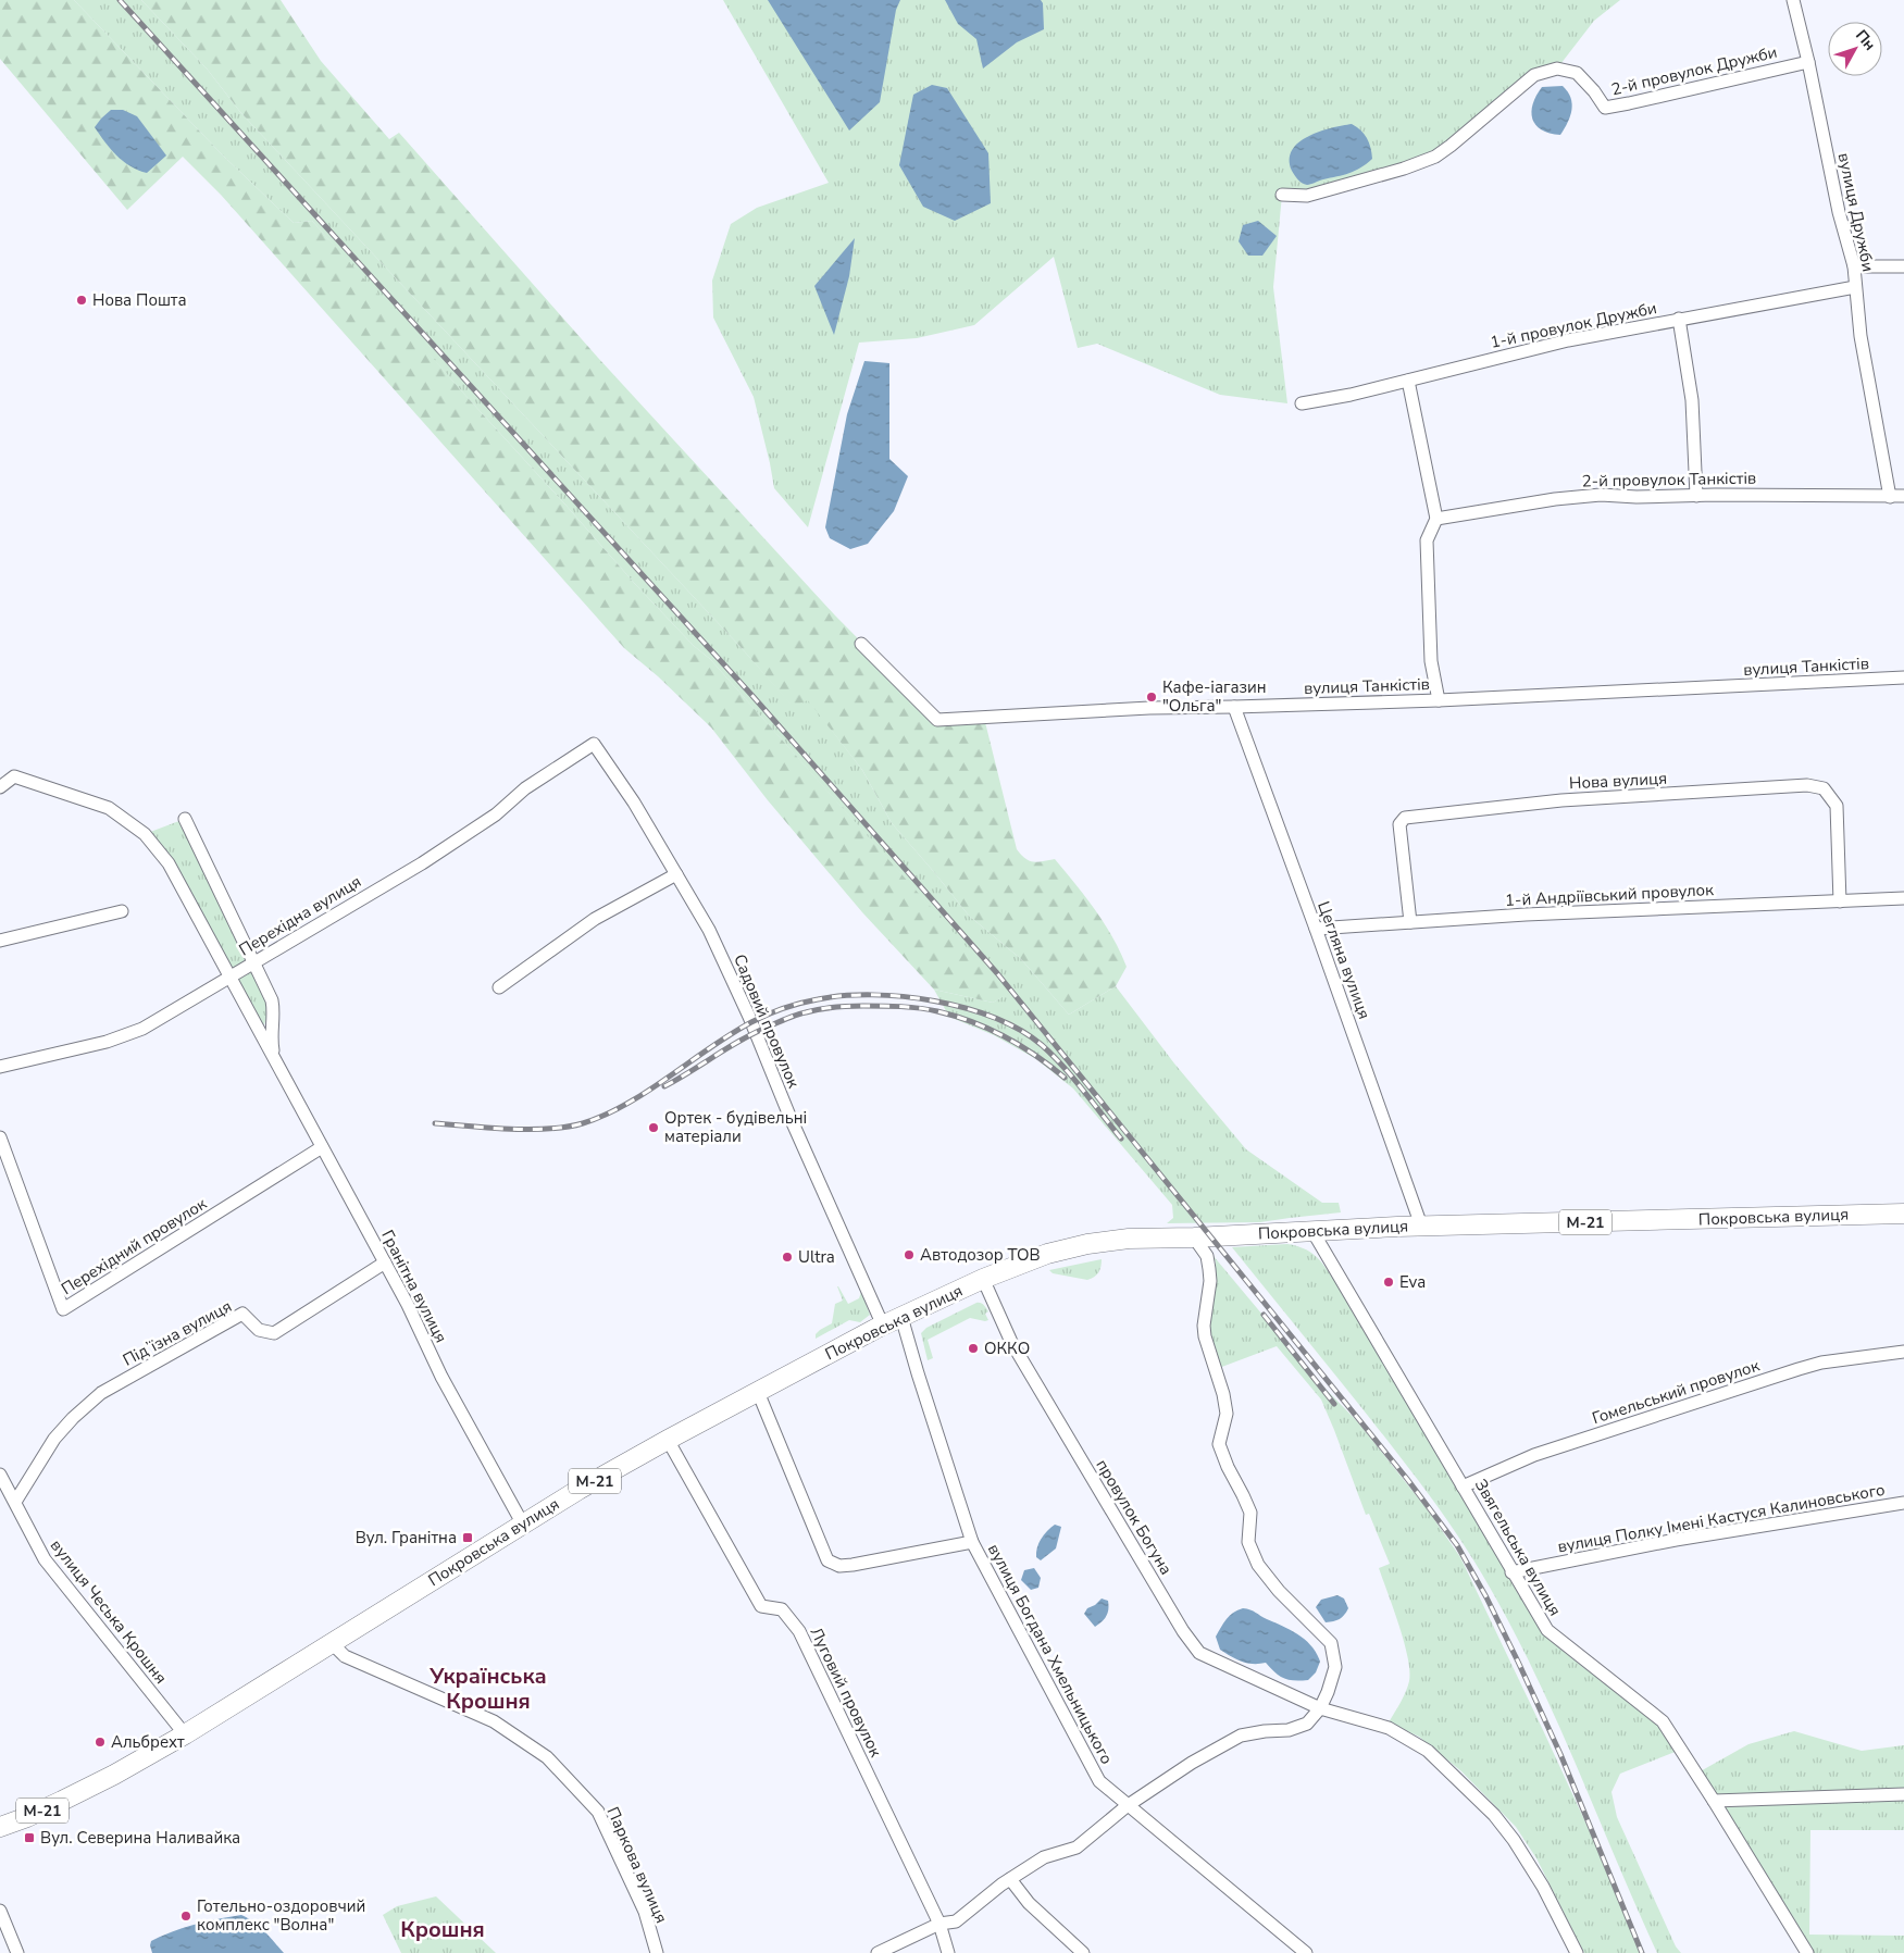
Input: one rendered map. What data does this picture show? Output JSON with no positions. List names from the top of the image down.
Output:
{
  "streets": {
    "highway": ["Покровська вулиця", "М-21"],
    "street": [
      "2-й провулок Дружби",
      "вулиця Дружби",
      "1-й провулок Дружби",
      "2-й провулок Танкістів",
      "вулиця Танкістів",
      "Нова вулиця",
      "1-й Андріївський провулок",
      "Перехідна вулиця",
      "Цегляна вулиця",
      "Садовий провулок",
      "Перехідний провулок",
      "Гранітна вулиця",
      "Підʼїзна вулиця",
      "Гомельський провулок",
      "провулок Богуна",
      "вулиця Полку Імені Кастуся Калиновського",
      "Звягельська вулиця",
      "вулиця Чеська Крошня",
      "вулиця Богдана Хмельницького",
      "Луговий провулок",
      "Паркова вулиця"
    ]
  },
  "crossings": [
    ["2-й провулок Дружби", "вулиця Дружби"],
    ["вулиця Дружби", "1-й провулок Дружби"],
    ["вулиця Дружби", "2-й провулок Танкістів"],
    ["вулиця Танкістів", "Цегляна вулиця"],
    ["Нова вулиця", "1-й Андріївський провулок"],
    ["1-й Андріївський провулок", "Цегляна вулиця"],
    ["Перехідна вулиця", "Садовий провулок"],
    ["Перехідна вулиця", "Гранітна вулиця"],
    ["Цегляна вулиця", "Покровська вулиця"],
    ["Садовий провулок", "Покровська вулиця"],
    ["Покровська вулиця", "Гранітна вулиця"],
    ["Покровська вулиця", "провулок Богуна"],
    ["Покровська вулиця", "Звягельська вулиця"],
    ["Покровська вулиця", "вулиця Чеська Крошня"],
    ["Покровська вулиця", "вулиця Богдана Хмельницького"],
    ["Покровська вулиця", "Луговий провулок"],
    ["Покровська вулиця", "Паркова вулиця"],
    ["Перехідний провулок", "Гранітна вулиця"],
    ["Гранітна вулиця", "Підʼїзна вулиця"],
    ["Підʼїзна вулиця", "вулиця Чеська Крошня"],
    ["Гомельський провулок", "Звягельська вулиця"],
    ["вулиця Полку Імені Кастуся Калиновського", "Звягельська вулиця"]
  ],
  "districts": ["Українська Крошня", "Крошня"],
  "places": {
    "other": [
      "Нова Пошта",
      "Кафе-іагазин \"Ольга\"",
      "Ортек - будівельні матеріали",
      "Автодозор ТОВ",
      "Ultra",
      "Eva",
      "ОККО",
      "Альбрехт",
      "Готельно-оздоровчий комплекс \"Волна\""
    ],
    "transit": ["Вул. Гранітна", "Вул. Северина Наливайка"]
  },
  "north": "top right"
}
